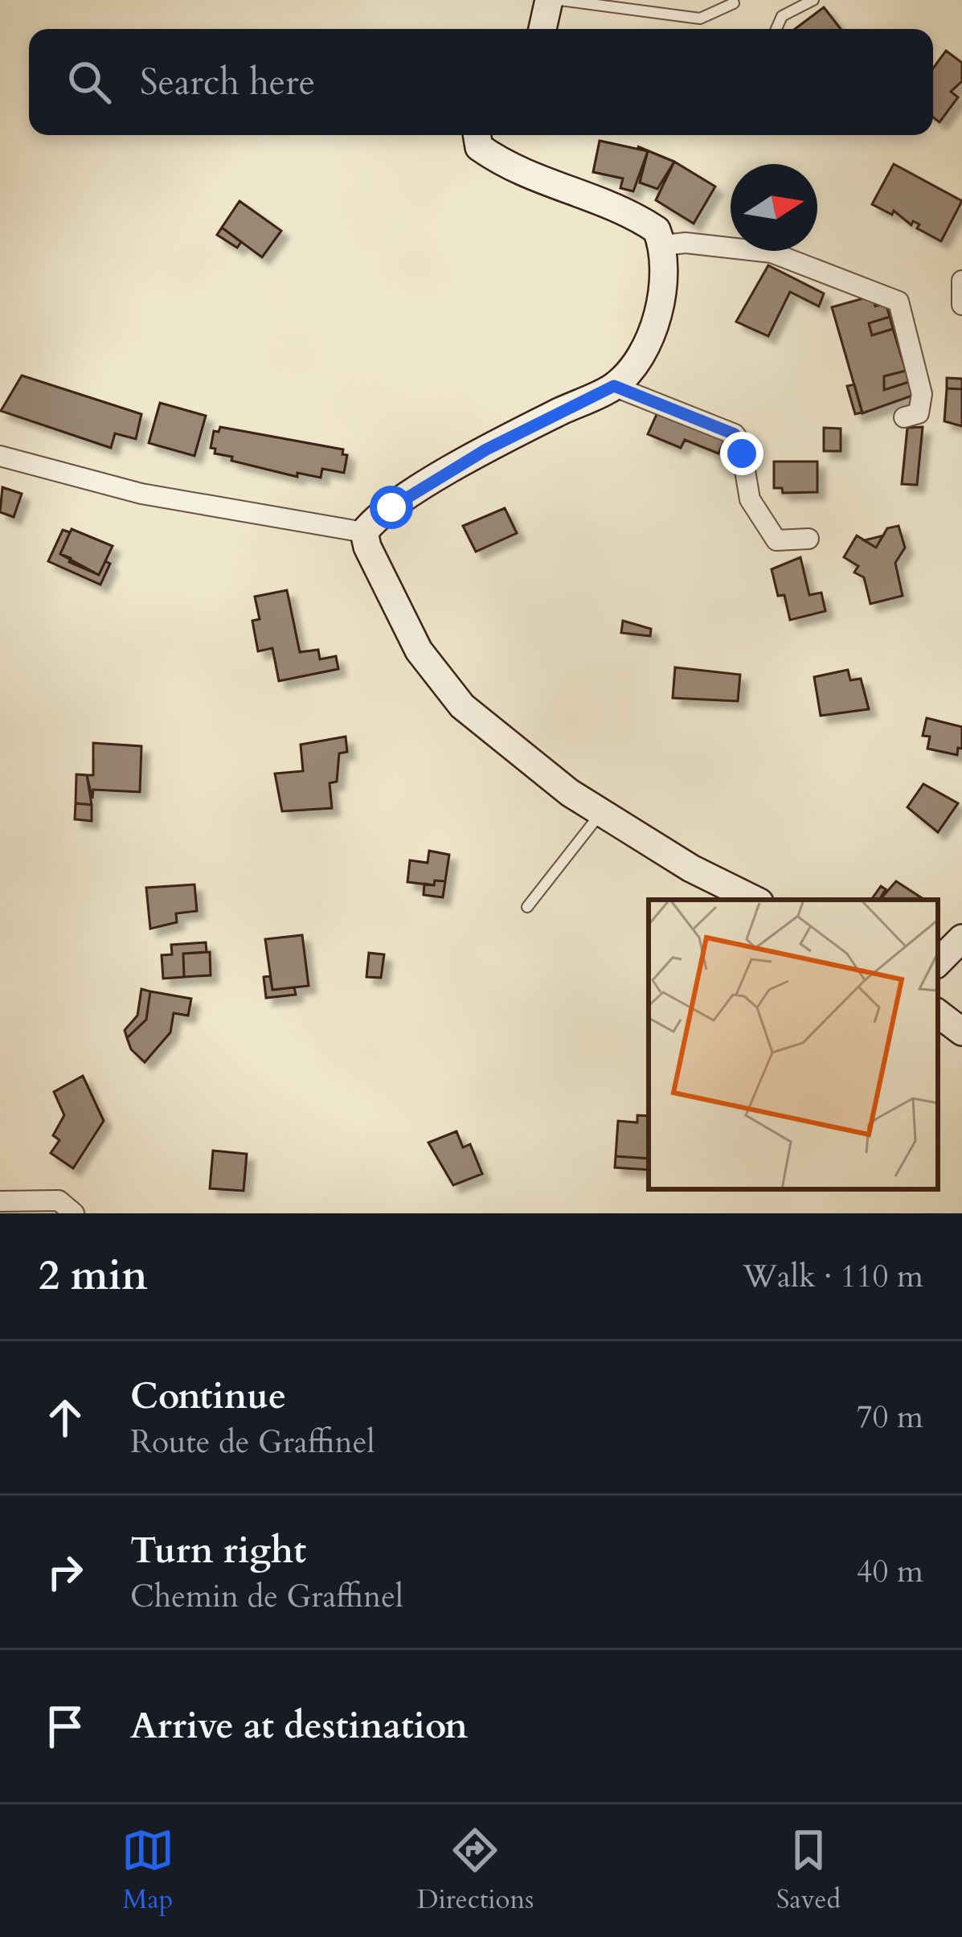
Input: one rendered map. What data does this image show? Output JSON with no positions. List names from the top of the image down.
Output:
{
  "north": "right",
  "page": {
    "search": "Search here",
    "heading": ["2 min", "Walk · 110 m"],
    "list": [
      ["Continue", "Route de Graffinel", "70 m"],
      ["Turn right", "Chemin de Graffinel", "40 m"],
      "Arrive at destination"
    ],
    "nav": ["Map", "Directions", "Saved"]
  }
}
